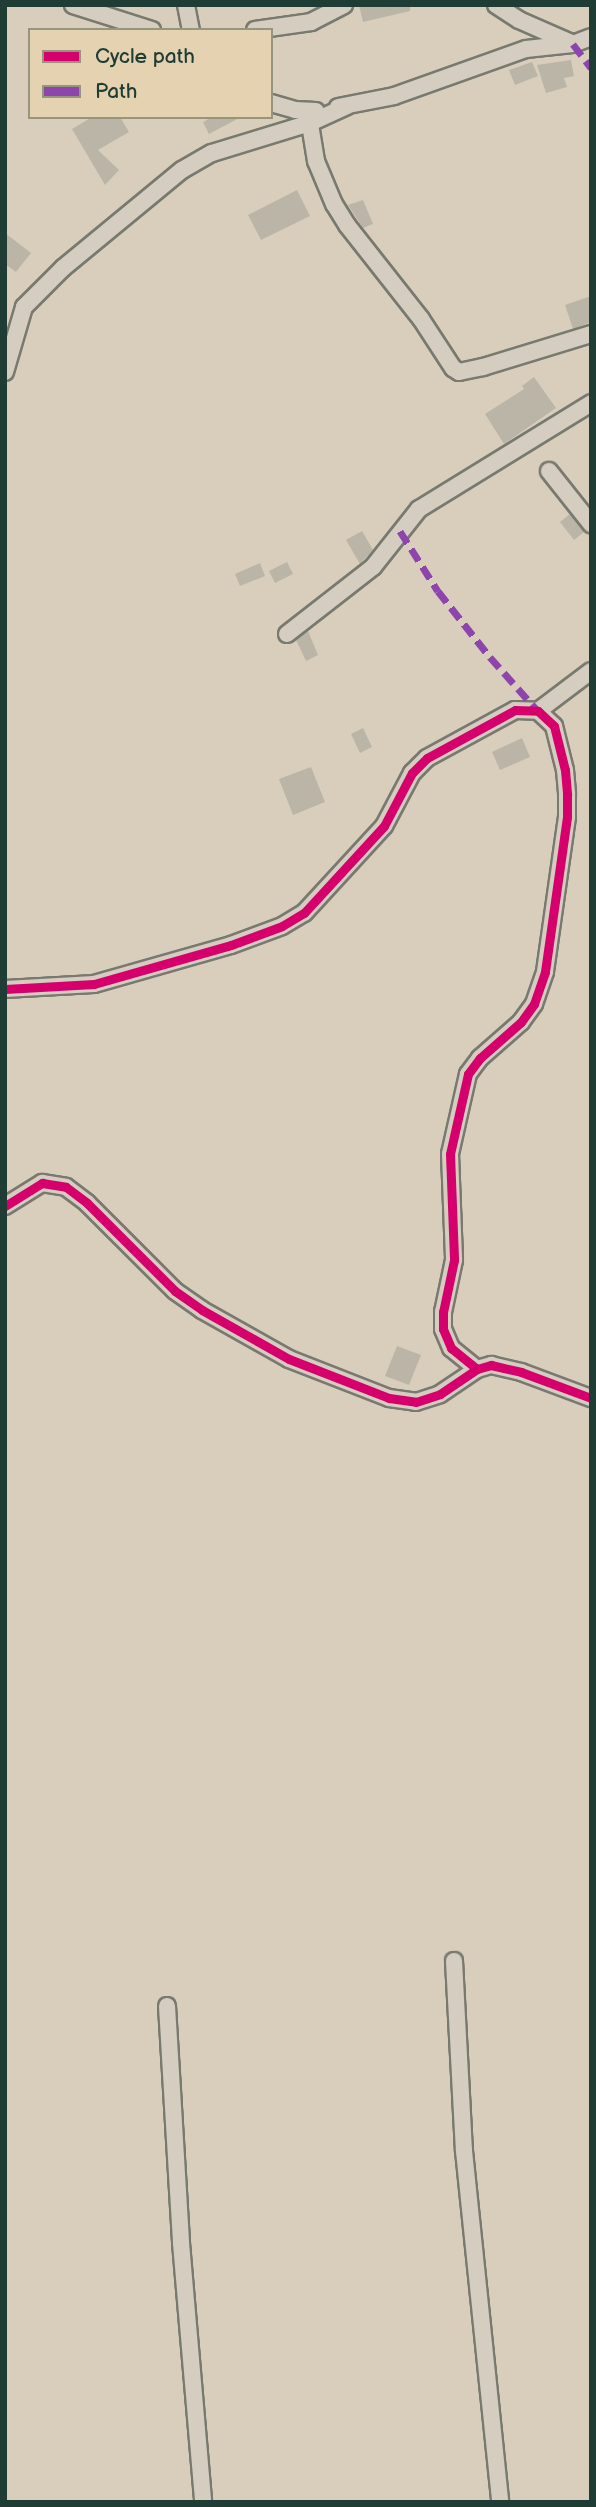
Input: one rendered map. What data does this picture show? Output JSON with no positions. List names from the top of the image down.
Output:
{
  "legend": ["Cycle path", "Path"]
}
